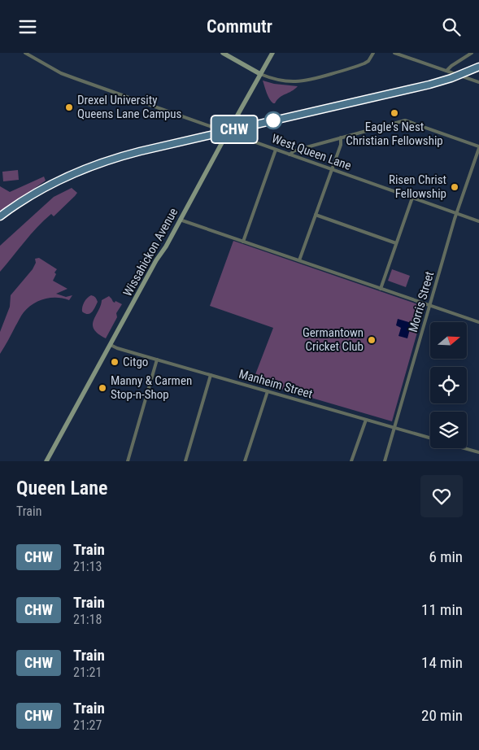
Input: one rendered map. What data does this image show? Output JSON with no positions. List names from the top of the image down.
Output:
{
  "streets": {
    "street": [
      "West Queen Lane",
      "Wissahickon Avenue",
      "Morris Street",
      "Manheim Street"
    ]
  },
  "crossings": [
    ["West Queen Lane", "Wissahickon Avenue"],
    ["West Queen Lane", "Morris Street"],
    ["Wissahickon Avenue", "Manheim Street"],
    ["Morris Street", "Manheim Street"]
  ],
  "places": [
    "Drexel University Queens Lane Campus",
    "Eagle's Nest Christian Fellowship",
    "Risen Christ Fellowship",
    "Germantown Cricket Club",
    "Citgo",
    "Manny & Carmen Stop-n-Shop"
  ],
  "north": "right",
  "page": {
    "header": "Commutr",
    "on_map": "CHW",
    "heading": ["Queen Lane", "Train"],
    "list": [
      {
        "mark": "CHW",
        "name": "Train",
        "note": "21:13",
        "value": "6 min"
      },
      {
        "mark": "CHW",
        "name": "Train",
        "note": "21:18",
        "value": "11 min"
      },
      {
        "mark": "CHW",
        "name": "Train",
        "note": "21:21",
        "value": "14 min"
      },
      {
        "mark": "CHW",
        "name": "Train",
        "note": "21:27",
        "value": "20 min"
      }
    ]
  }
}
